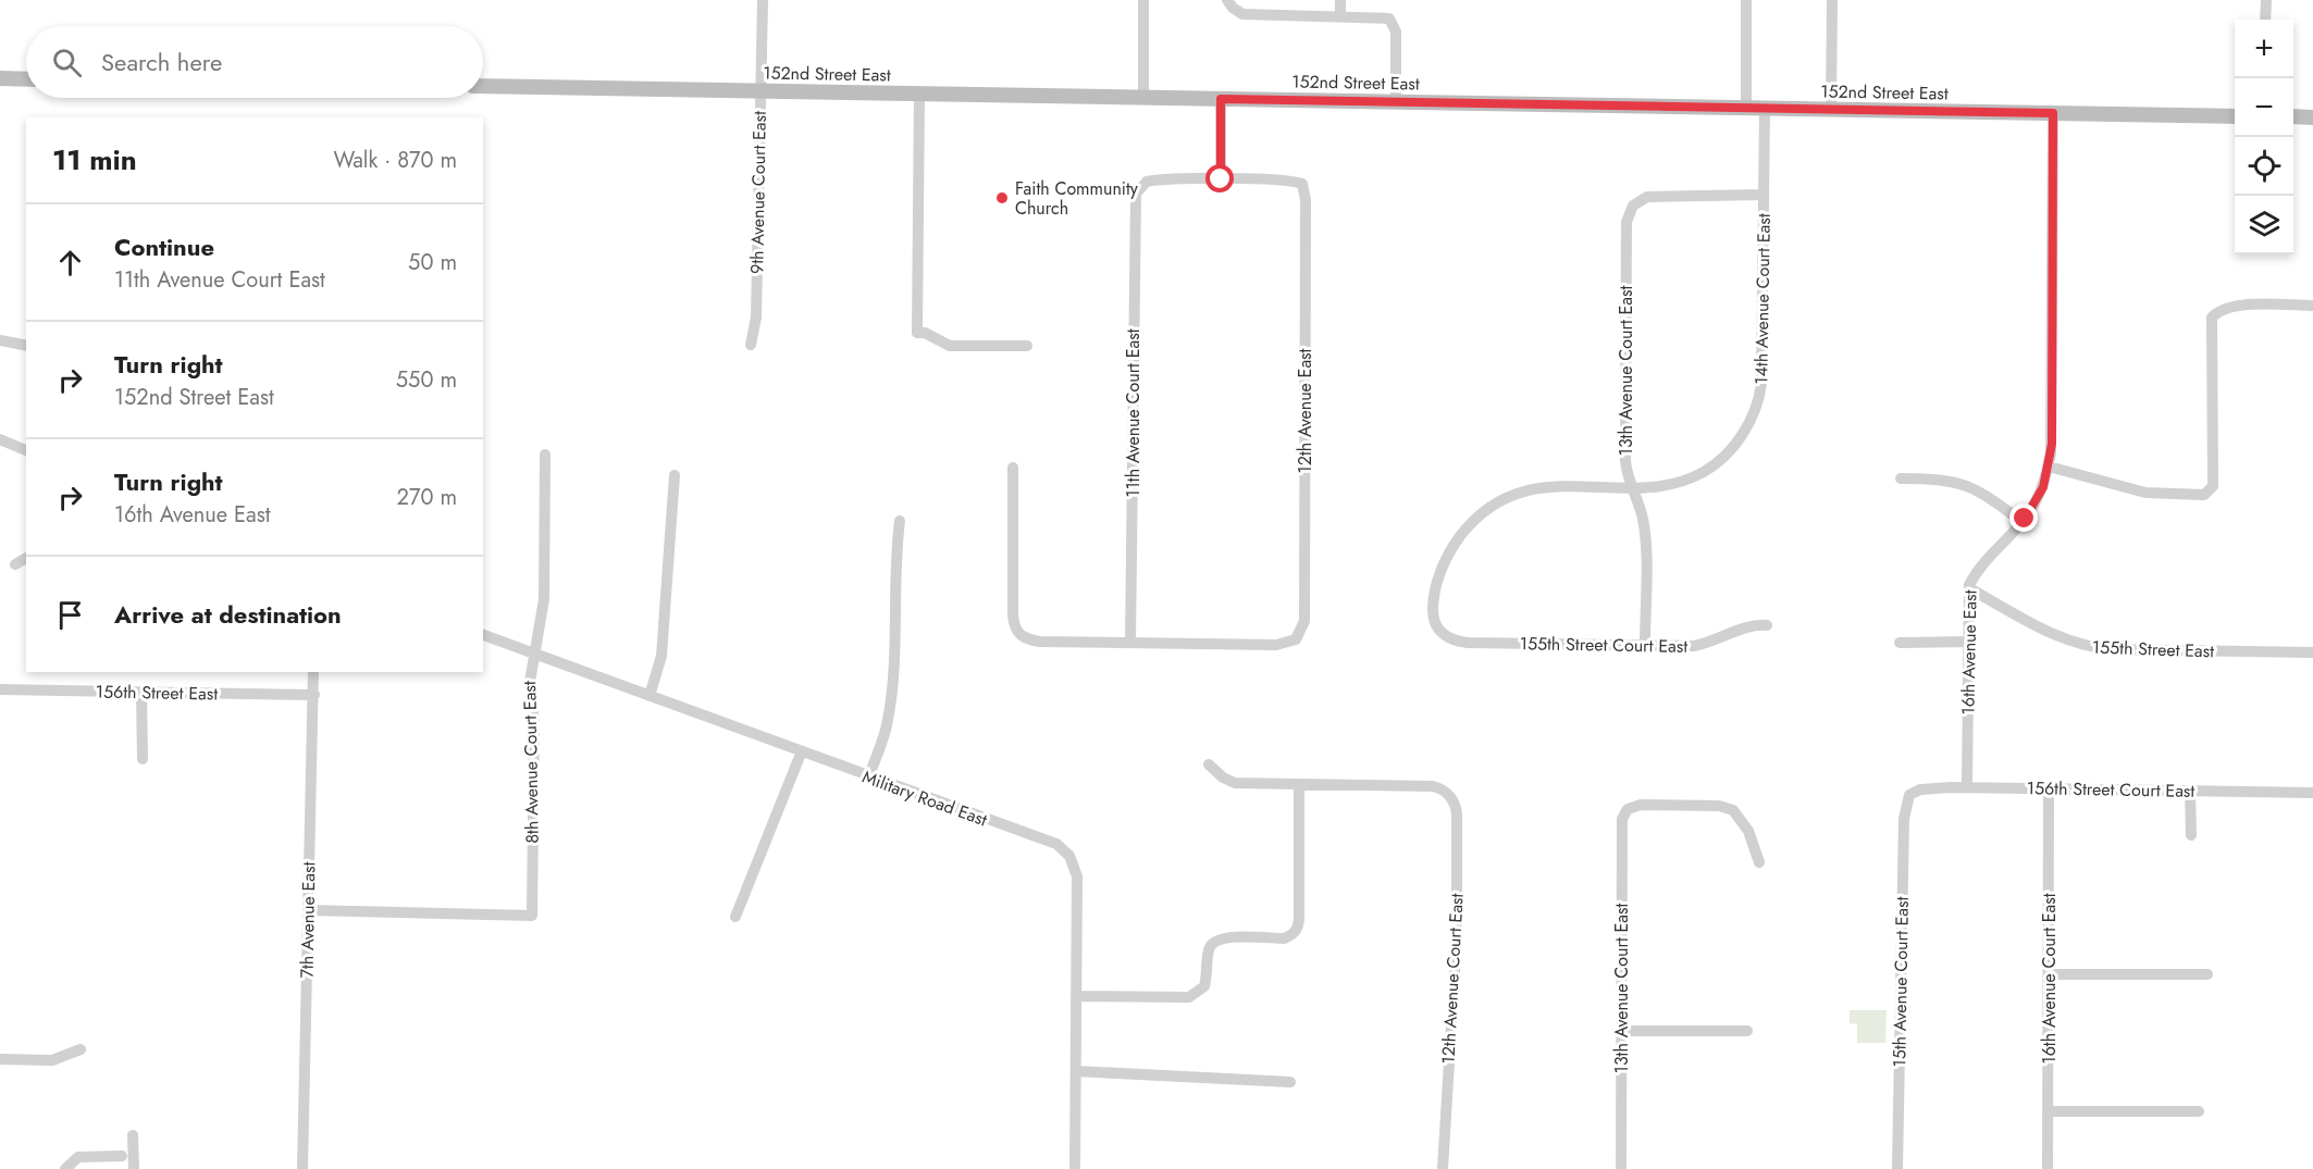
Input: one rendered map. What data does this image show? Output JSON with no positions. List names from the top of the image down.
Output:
{
  "streets": {
    "main road": ["152nd Street East"],
    "street": [
      "9th Avenue Court East",
      "14th Avenue Court East",
      "13th Avenue Court East",
      "12th Avenue East",
      "11th Avenue Court East",
      "155th Street Court East",
      "155th Street East",
      "16th Avenue East",
      "156th Street East",
      "8th Avenue Court East",
      "156th Street Court East",
      "Military Road East",
      "7th Avenue East",
      "12th Avenue Court East",
      "16th Avenue Court East",
      "15th Avenue Court East"
    ]
  },
  "crossings": [
    ["152nd Street East", "9th Avenue Court East"],
    ["152nd Street East", "14th Avenue Court East"],
    ["152nd Street East", "16th Avenue East"],
    ["14th Avenue Court East", "13th Avenue Court East"],
    ["14th Avenue Court East", "155th Street Court East"],
    ["13th Avenue Court East", "155th Street Court East"],
    ["12th Avenue East", "11th Avenue Court East"],
    ["155th Street East", "16th Avenue East"],
    ["16th Avenue East", "156th Street Court East"],
    ["156th Street East", "7th Avenue East"],
    ["8th Avenue Court East", "Military Road East"],
    ["8th Avenue Court East", "7th Avenue East"],
    ["156th Street Court East", "16th Avenue Court East"],
    ["156th Street Court East", "15th Avenue Court East"]
  ],
  "places": ["Faith Community Church"],
  "page": {
    "map_buttons": ["+", "−"],
    "search": "Search here",
    "heading": ["11 min", "Walk · 870 m"],
    "list": [
      ["Continue", "11th Avenue Court East", "50 m"],
      ["Turn right", "152nd Street East", "550 m"],
      ["Turn right", "16th Avenue East", "270 m"],
      "Arrive at destination"
    ]
  }
}
